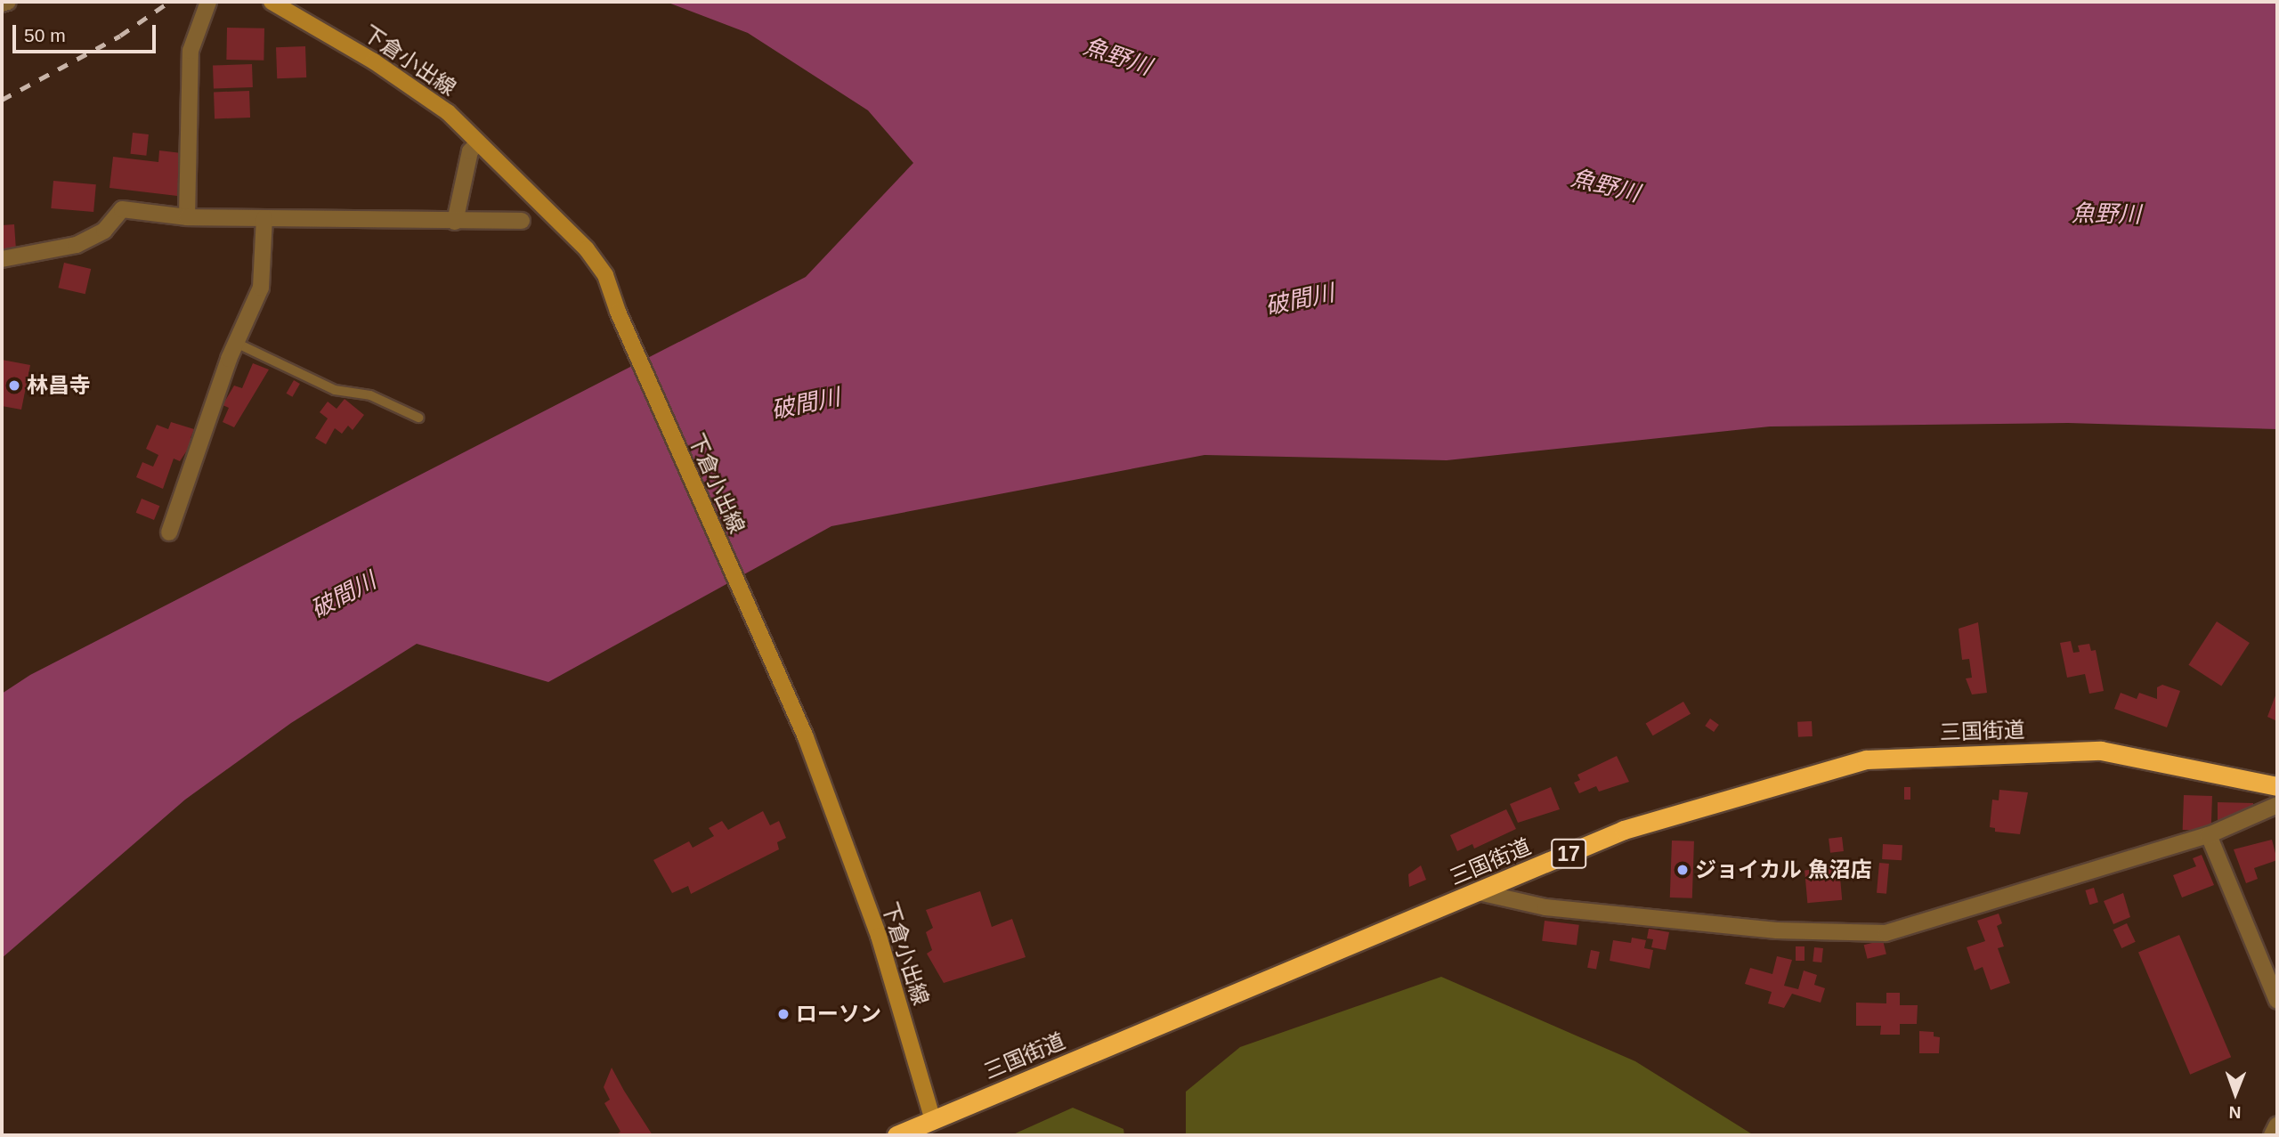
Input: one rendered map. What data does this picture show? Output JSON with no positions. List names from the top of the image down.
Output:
{
  "streets": {
    "highway": ["三国街道", "17"],
    "main road": ["下倉小出線"]
  },
  "crossings": [
    ["下倉小出線", "三国街道"]
  ],
  "water": ["魚野川", "破間川"],
  "places": ["林昌寺", "ジョイカル 魚沼店", "ローソン"],
  "scale_bar": "50 m",
  "north": "bottom"
}
